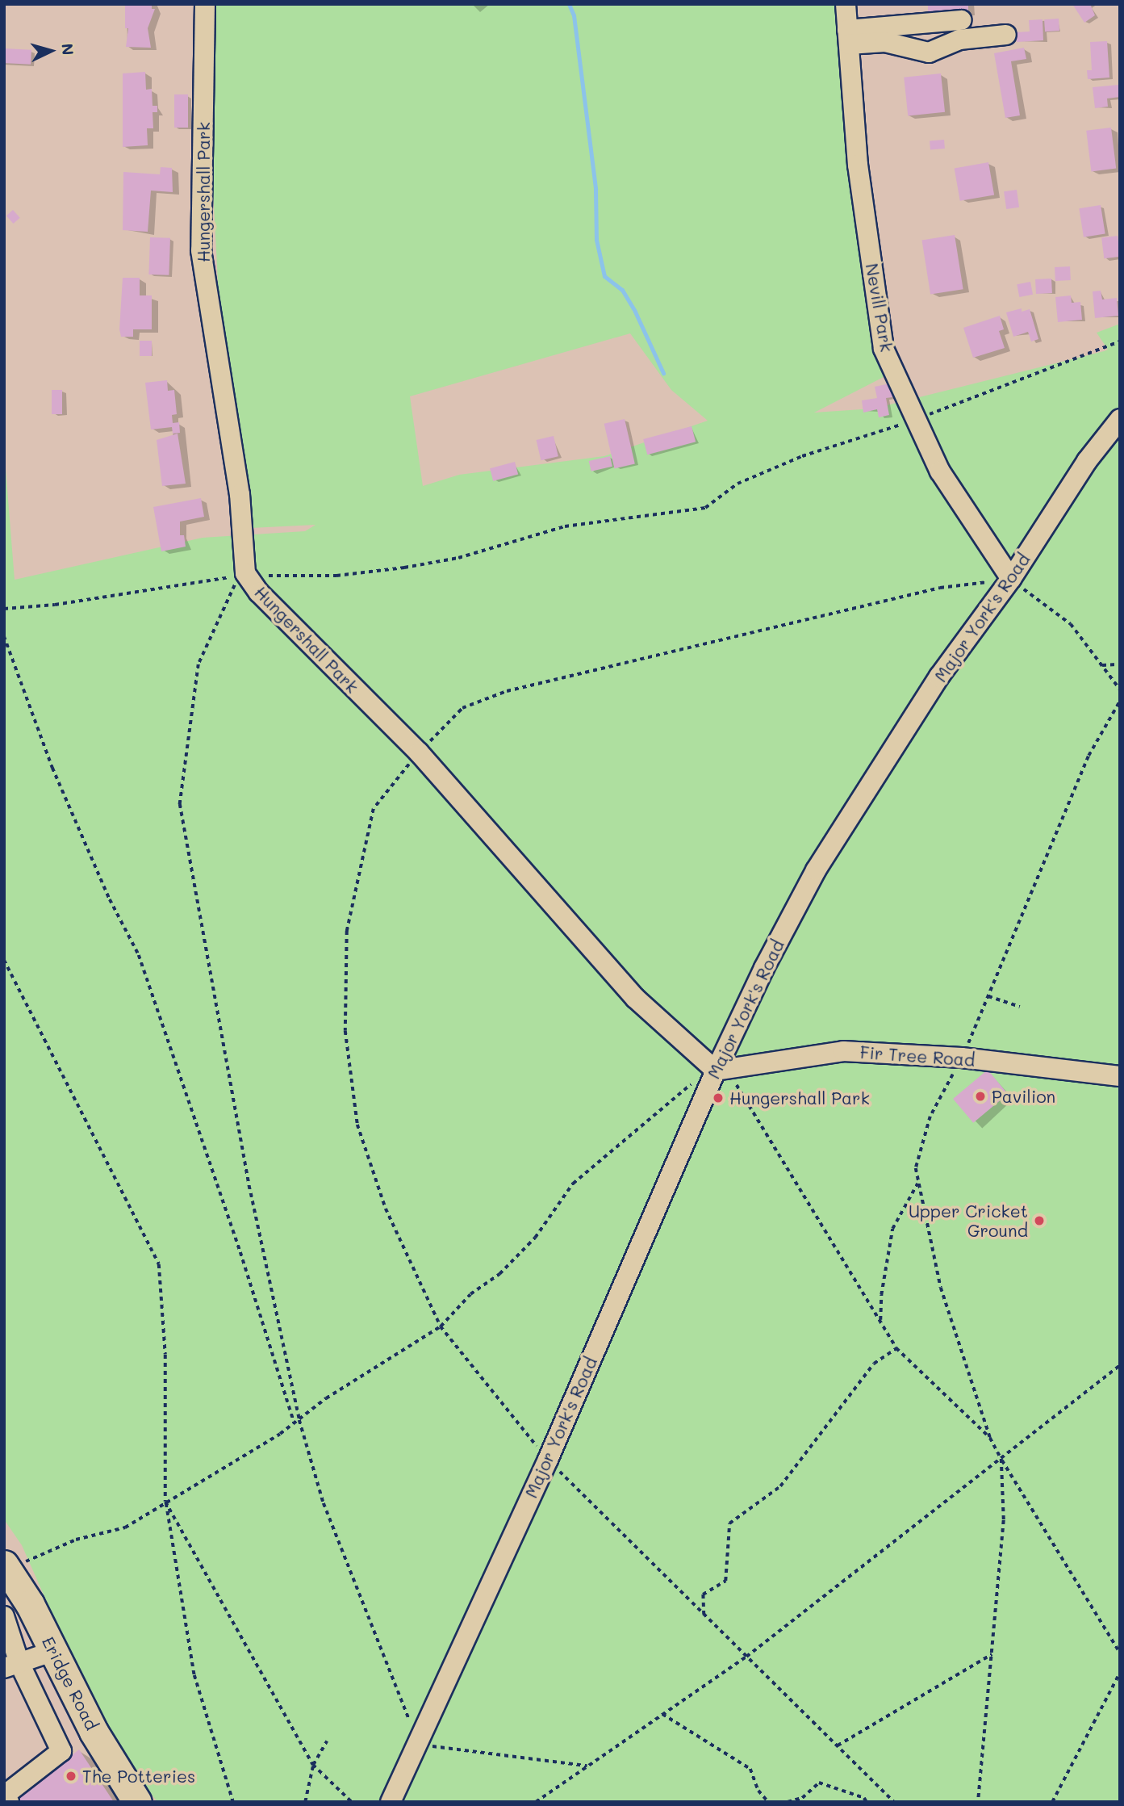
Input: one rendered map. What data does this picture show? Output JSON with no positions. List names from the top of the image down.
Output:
{
  "streets": {
    "highway": ["Eridge Road"],
    "street": [
      "Hungershall Park",
      "Nevill Park",
      "Major York's Road",
      "Fir Tree Road"
    ]
  },
  "crossings": [
    ["Hungershall Park", "Major York's Road"],
    ["Hungershall Park", "Fir Tree Road"],
    ["Nevill Park", "Major York's Road"],
    ["Major York's Road", "Fir Tree Road"]
  ],
  "places": [
    "Pavilion",
    "Hungershall Park",
    "Upper Cricket Ground",
    "The Potteries"
  ],
  "north": "right"
}
